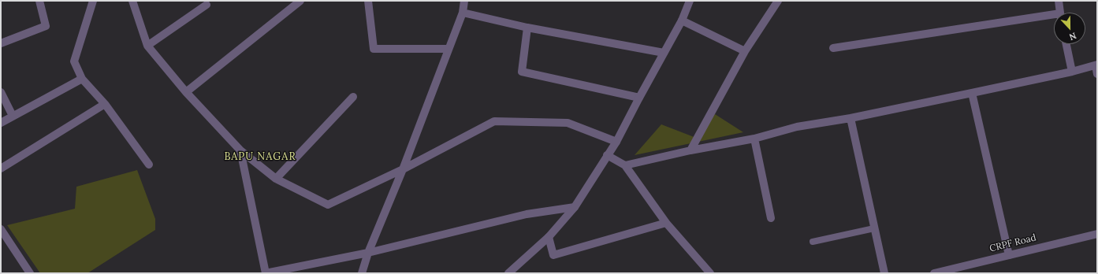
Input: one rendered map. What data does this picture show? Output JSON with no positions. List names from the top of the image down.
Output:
{
  "streets": {
    "street": ["CRPF Road"]
  },
  "districts": ["BAPU NAGAR"],
  "north": "bottom"
}
